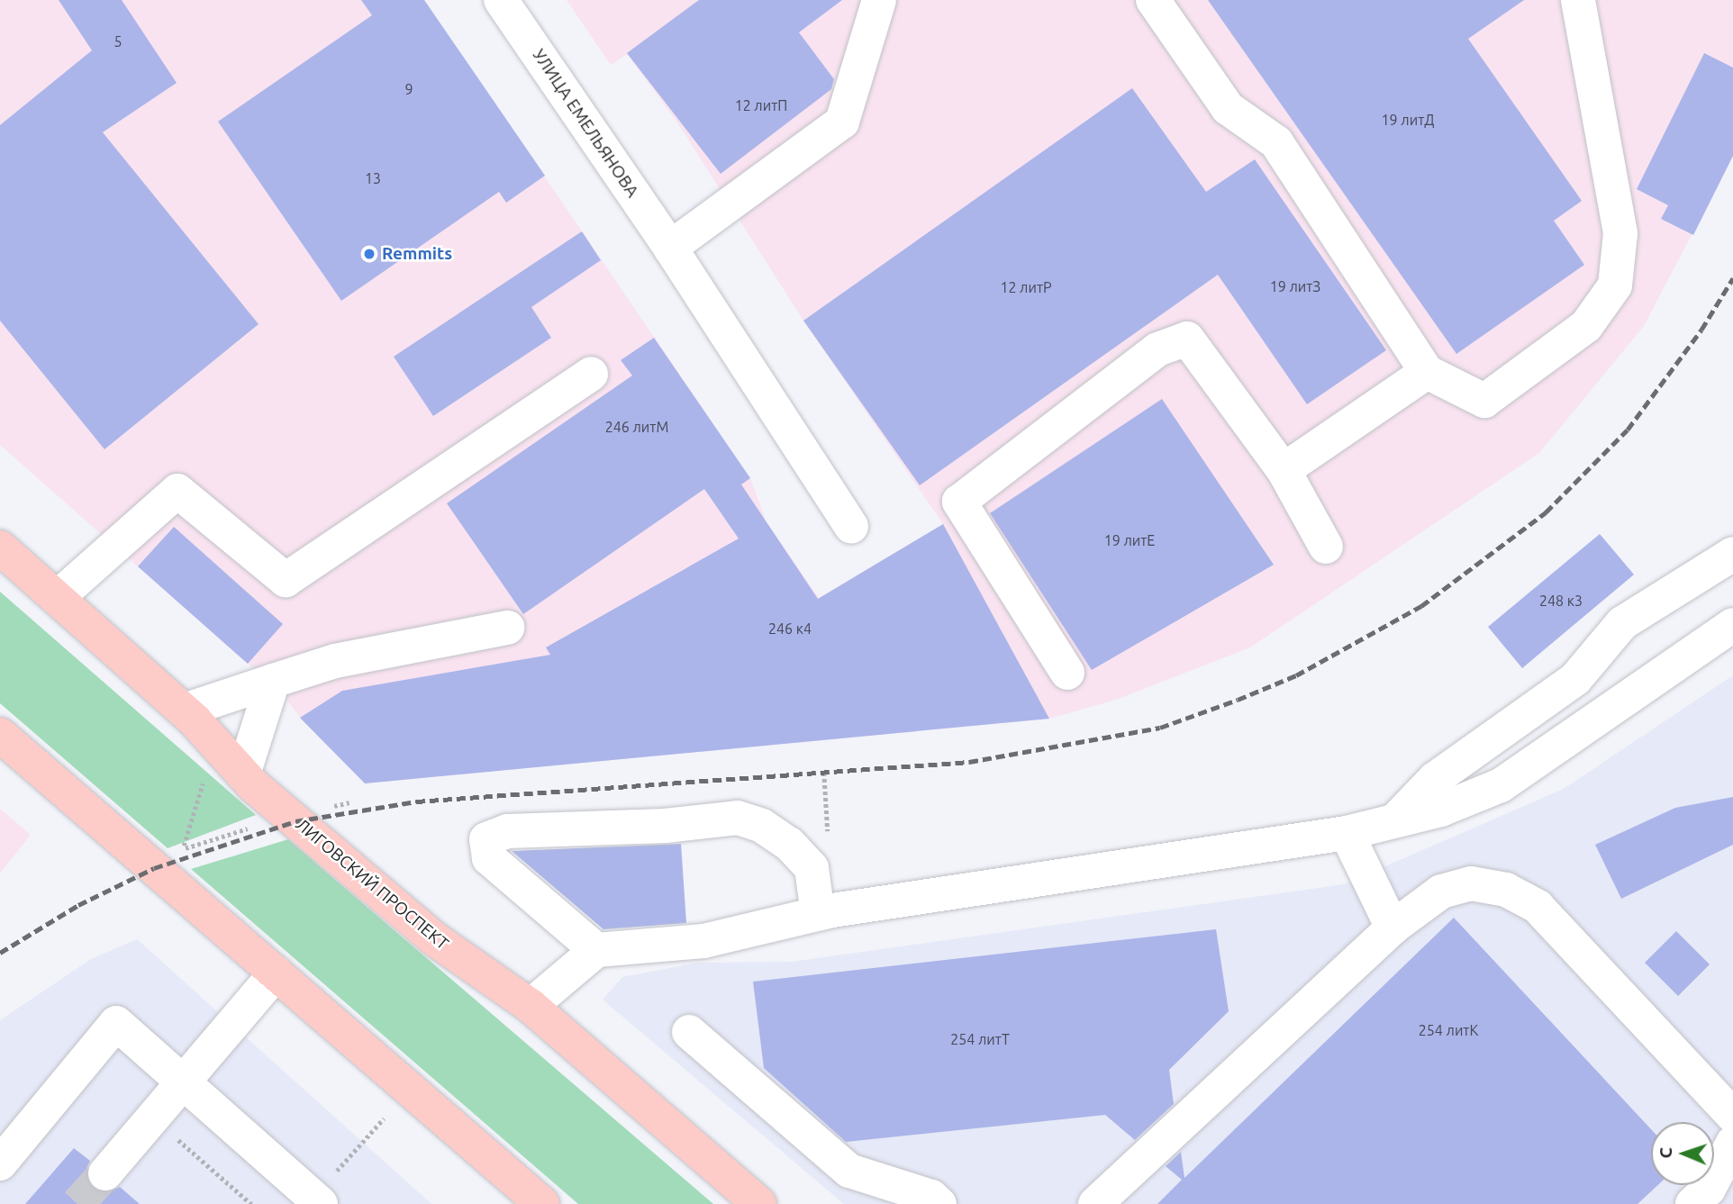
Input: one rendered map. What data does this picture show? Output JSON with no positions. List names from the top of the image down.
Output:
{
  "streets": {
    "main road": ["ЛИГОВСКИЙ ПРОСПЕКТ"],
    "street": ["УЛИЦА ЕМЕЛЬЯНОВА"]
  },
  "places": ["Remmits"],
  "house_numbers": [
    "5",
    "9",
    "12 литП",
    "19 литД",
    "13",
    "19 литЗ",
    "12 литР",
    "246 литМ",
    "19 литЕ",
    "248 к3",
    "246 к4",
    "254 литК",
    "254 литТ"
  ],
  "north": "left"
}
